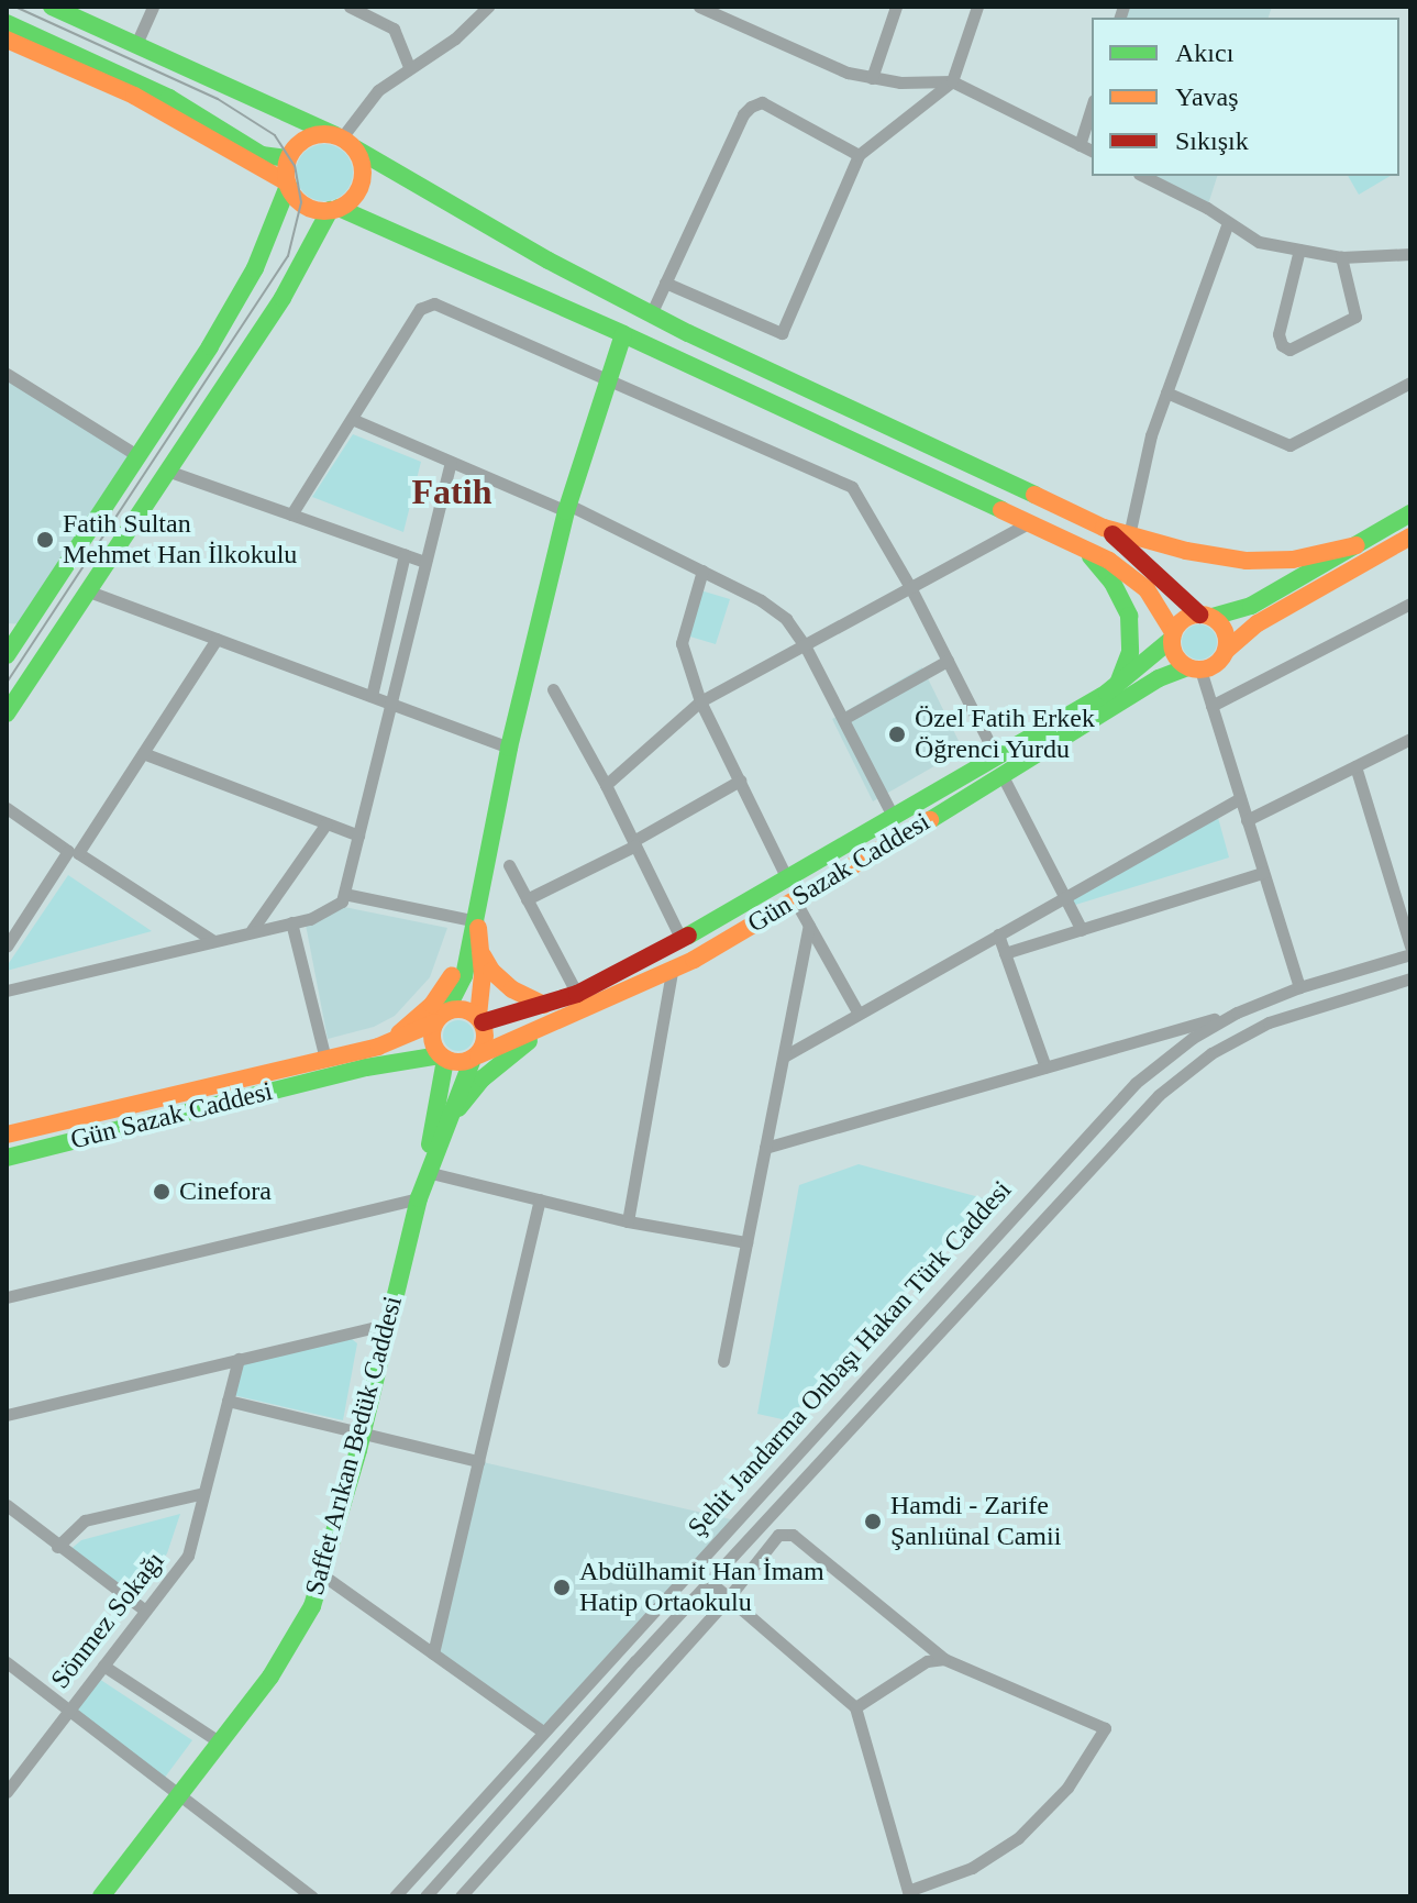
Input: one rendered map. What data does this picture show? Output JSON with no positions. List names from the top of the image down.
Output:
{
  "streets": {
    "street": [
      "Gün Sazak Caddesi",
      "Şehit Jandarma Onbaşı Hakan Türk Caddesi",
      "Saffet Arıkan Bedük Caddesi",
      "Sönmez Sokağı"
    ]
  },
  "districts": ["Fatih"],
  "places": [
    "Fatih Sultan Mehmet Han İlkokulu",
    "Özel Fatih Erkek Öğrenci Yurdu",
    "Cinefora",
    "Hamdi - Zarife Şanlıünal Camii",
    "Abdülhamit Han İmam Hatip Ortaokulu"
  ],
  "legend": ["Akıcı", "Yavaş", "Sıkışık"]
}
